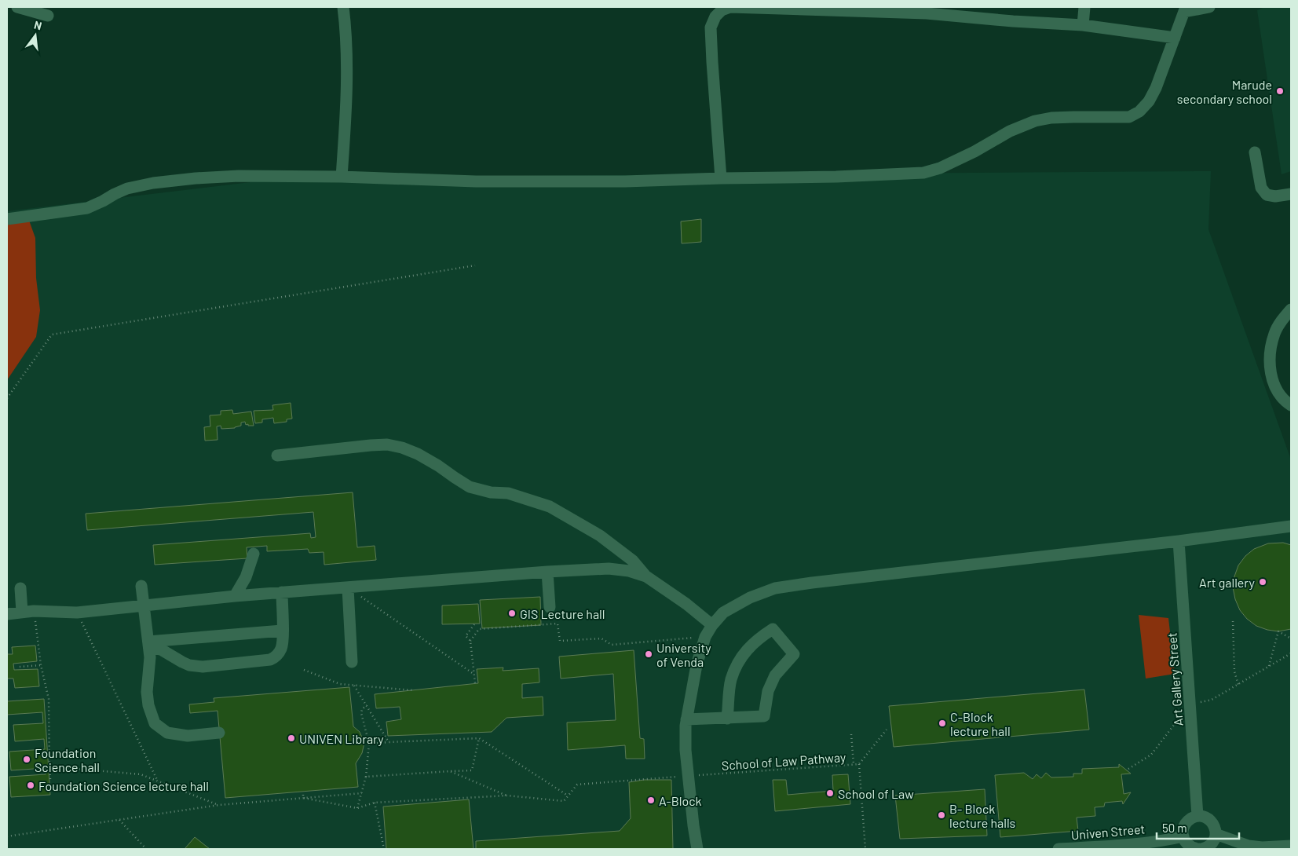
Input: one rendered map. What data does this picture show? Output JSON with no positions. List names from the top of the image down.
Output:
{
  "streets": {
    "street": ["Art Gallery Street", "Univen Street"],
    "path": ["School of Law Pathway"]
  },
  "crossings": [
    ["Art Gallery Street", "Univen Street"]
  ],
  "places": [
    "Marude secondary school",
    "Art gallery",
    "GIS Lecture hall",
    "University of Venda",
    "C-Block lecture hall",
    "UNIVEN Library",
    "Foundation Science hall",
    "Foundation Science lecture hall",
    "School of Law",
    "A-Block",
    "B- Block lecture halls"
  ],
  "scale_bar": "50 m",
  "north": "top"
}
